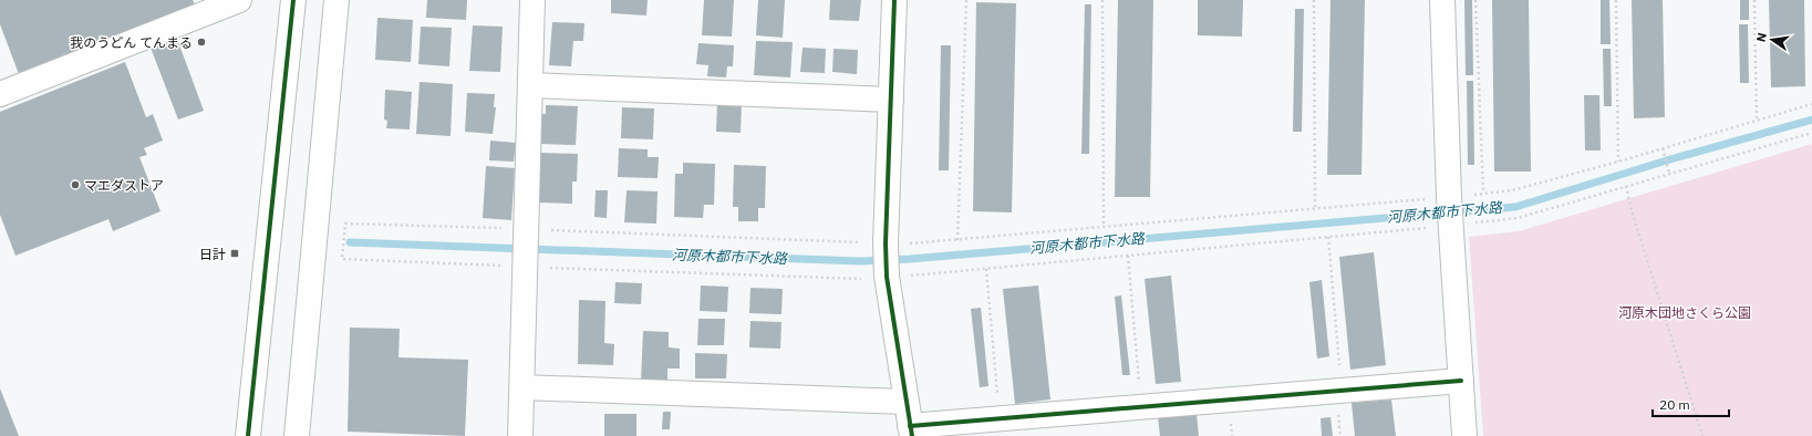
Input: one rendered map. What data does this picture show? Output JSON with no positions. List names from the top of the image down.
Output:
{
  "water": ["河原木都市下水路"],
  "parks": ["河原木団地さくら公園"],
  "places": {
    "other": ["我のうどん てんまる", "マエダストア"],
    "transit": ["日計"]
  },
  "scale_bar": "20 m",
  "north": "left"
}
